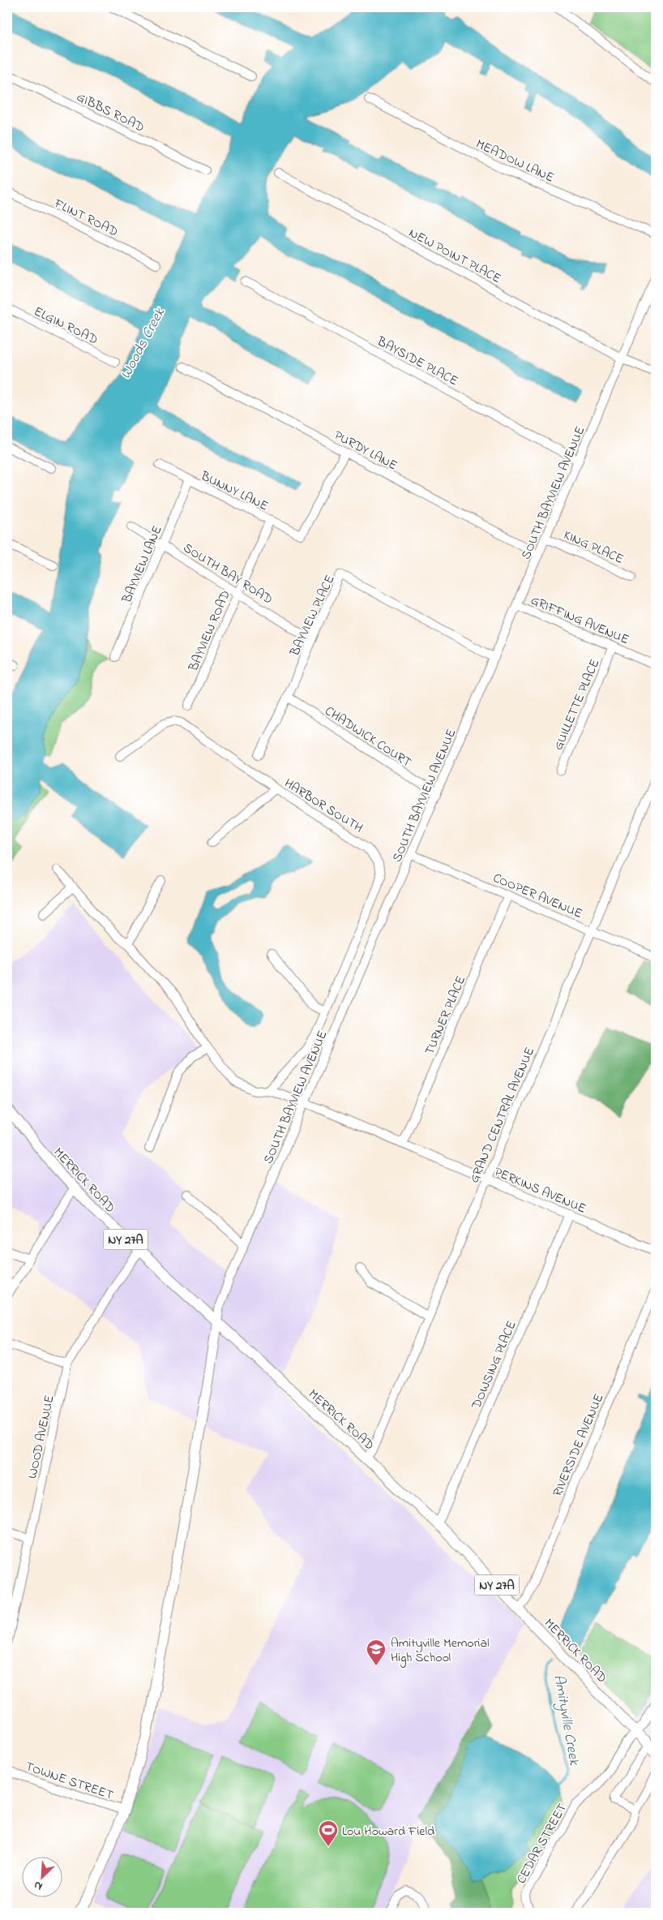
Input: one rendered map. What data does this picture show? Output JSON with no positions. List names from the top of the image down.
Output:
{
  "streets": {
    "main road": ["MERRICK ROAD", "NY 27A"],
    "street": [
      "GIBBS ROAD",
      "MEADOW LANE",
      "FLINT ROAD",
      "NEW POINT PLACE",
      "ELGIN ROAD",
      "BAYSIDE PLACE",
      "PURDY LANE",
      "BUNNY LANE",
      "SOUTH BAYVIEW AVENUE",
      "KING PLACE",
      "BAYVIEW LANE",
      "SOUTH BAY ROAD",
      "BAYVIEW PLACE",
      "GRIFFING AVENUE",
      "BAYVIEW ROAD",
      "GUILLETTE PLACE",
      "CHADWICK COURT",
      "HARBOR SOUTH",
      "COOPER AVENUE",
      "TURNER PLACE",
      "GRAND CENTRAL AVENUE",
      "PERKINS AVENUE",
      "DOWSING PLACE",
      "WOOD AVENUE",
      "RIVERSIDE AVENUE",
      "TOWNE STREET",
      "CEDAR STREET"
    ]
  },
  "crossings": [
    ["NEW POINT PLACE", "SOUTH BAYVIEW AVENUE"],
    ["BAYSIDE PLACE", "SOUTH BAYVIEW AVENUE"],
    ["PURDY LANE", "BUNNY LANE"],
    ["PURDY LANE", "SOUTH BAYVIEW AVENUE"],
    ["BUNNY LANE", "BAYVIEW LANE"],
    ["BUNNY LANE", "BAYVIEW ROAD"],
    ["SOUTH BAYVIEW AVENUE", "KING PLACE"],
    ["SOUTH BAYVIEW AVENUE", "BAYVIEW PLACE"],
    ["SOUTH BAYVIEW AVENUE", "GRIFFING AVENUE"],
    ["SOUTH BAYVIEW AVENUE", "CHADWICK COURT"],
    ["SOUTH BAYVIEW AVENUE", "COOPER AVENUE"],
    ["SOUTH BAYVIEW AVENUE", "MERRICK ROAD"],
    ["SOUTH BAYVIEW AVENUE", "PERKINS AVENUE"],
    ["BAYVIEW LANE", "SOUTH BAY ROAD"],
    ["SOUTH BAY ROAD", "BAYVIEW PLACE"],
    ["SOUTH BAY ROAD", "BAYVIEW ROAD"],
    ["BAYVIEW PLACE", "CHADWICK COURT"],
    ["GRIFFING AVENUE", "GUILLETTE PLACE"],
    ["HARBOR SOUTH", "PERKINS AVENUE"],
    ["COOPER AVENUE", "TURNER PLACE"],
    ["COOPER AVENUE", "GRAND CENTRAL AVENUE"],
    ["TURNER PLACE", "PERKINS AVENUE"],
    ["GRAND CENTRAL AVENUE", "MERRICK ROAD"],
    ["GRAND CENTRAL AVENUE", "PERKINS AVENUE"],
    ["MERRICK ROAD", "DOWSING PLACE"],
    ["MERRICK ROAD", "WOOD AVENUE"],
    ["MERRICK ROAD", "RIVERSIDE AVENUE"],
    ["MERRICK ROAD", "CEDAR STREET"],
    ["PERKINS AVENUE", "DOWSING PLACE"]
  ],
  "water": ["Woods Creek", "Amityville Creek"],
  "places": {
    "school or university": ["Amityville Memorial High School"],
    "sports": ["Lou Howard Field"]
  },
  "north": "bottom left"
}
